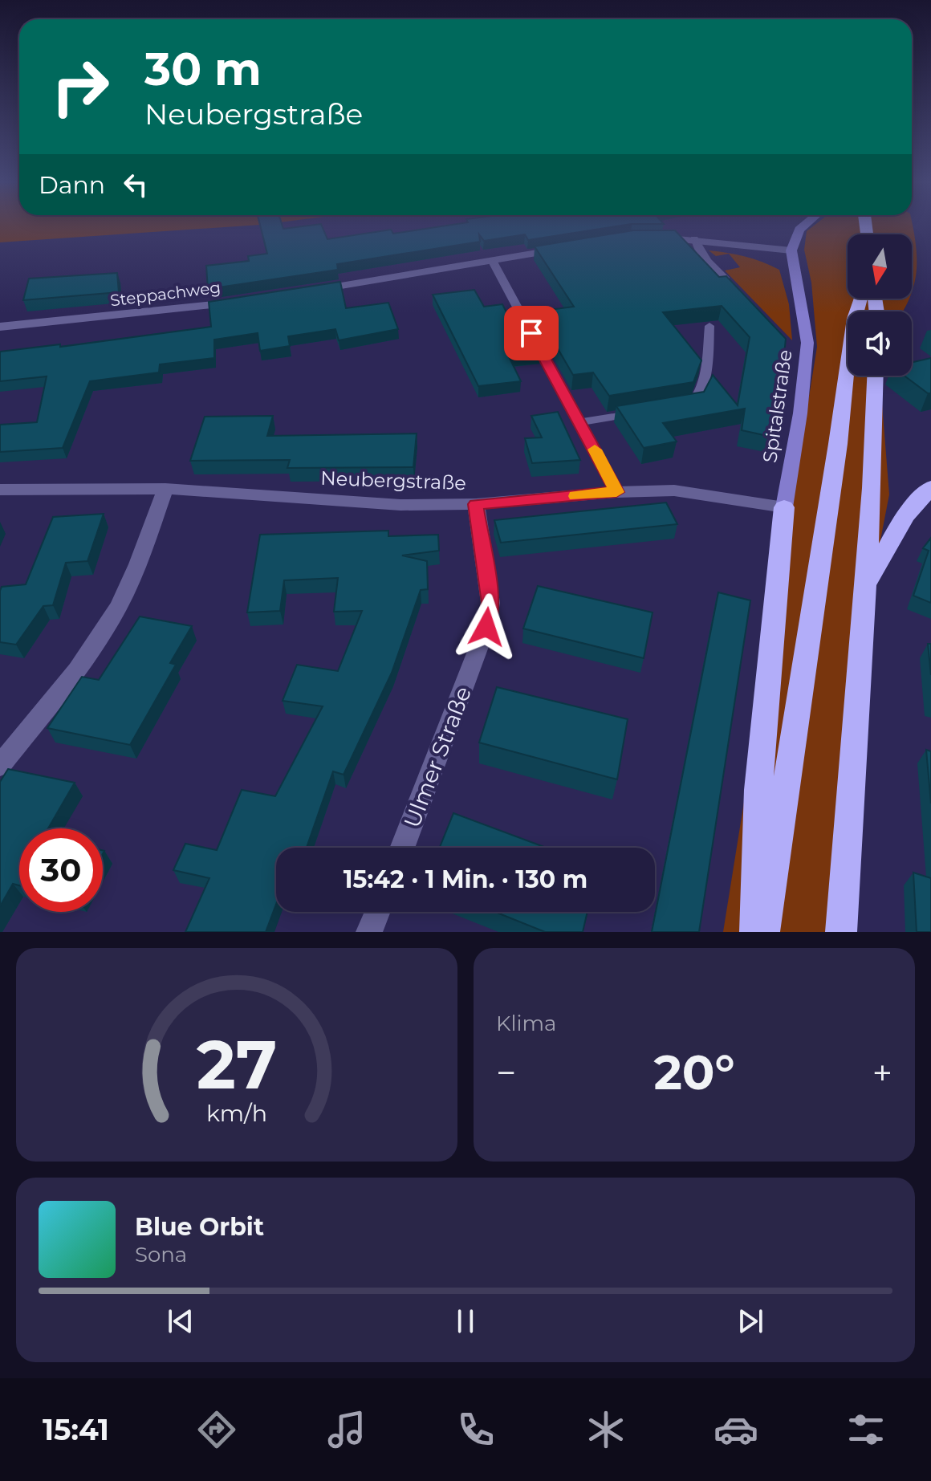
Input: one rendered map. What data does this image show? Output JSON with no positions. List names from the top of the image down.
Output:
{
  "streets": {
    "main road": ["Spitalstraße"],
    "street": ["Steppachweg", "Neubergstraße", "Ulmer Straße"]
  },
  "crossings": [
    ["Spitalstraße", "Neubergstraße"],
    ["Neubergstraße", "Ulmer Straße"]
  ],
  "north": "bottom",
  "page": {
    "turn": ["30 m", "Neubergstraße"],
    "then": "Dann",
    "limit": "30",
    "trip": "15:42 · 1 Min. · 130 m",
    "tile": "Klima",
    "heat": ["−", "20°", "+"],
    "song": ["Blue Orbit", "Sona"],
    "tabs": "15:41",
    "gauge": ["27", "km/h"]
  }
}
